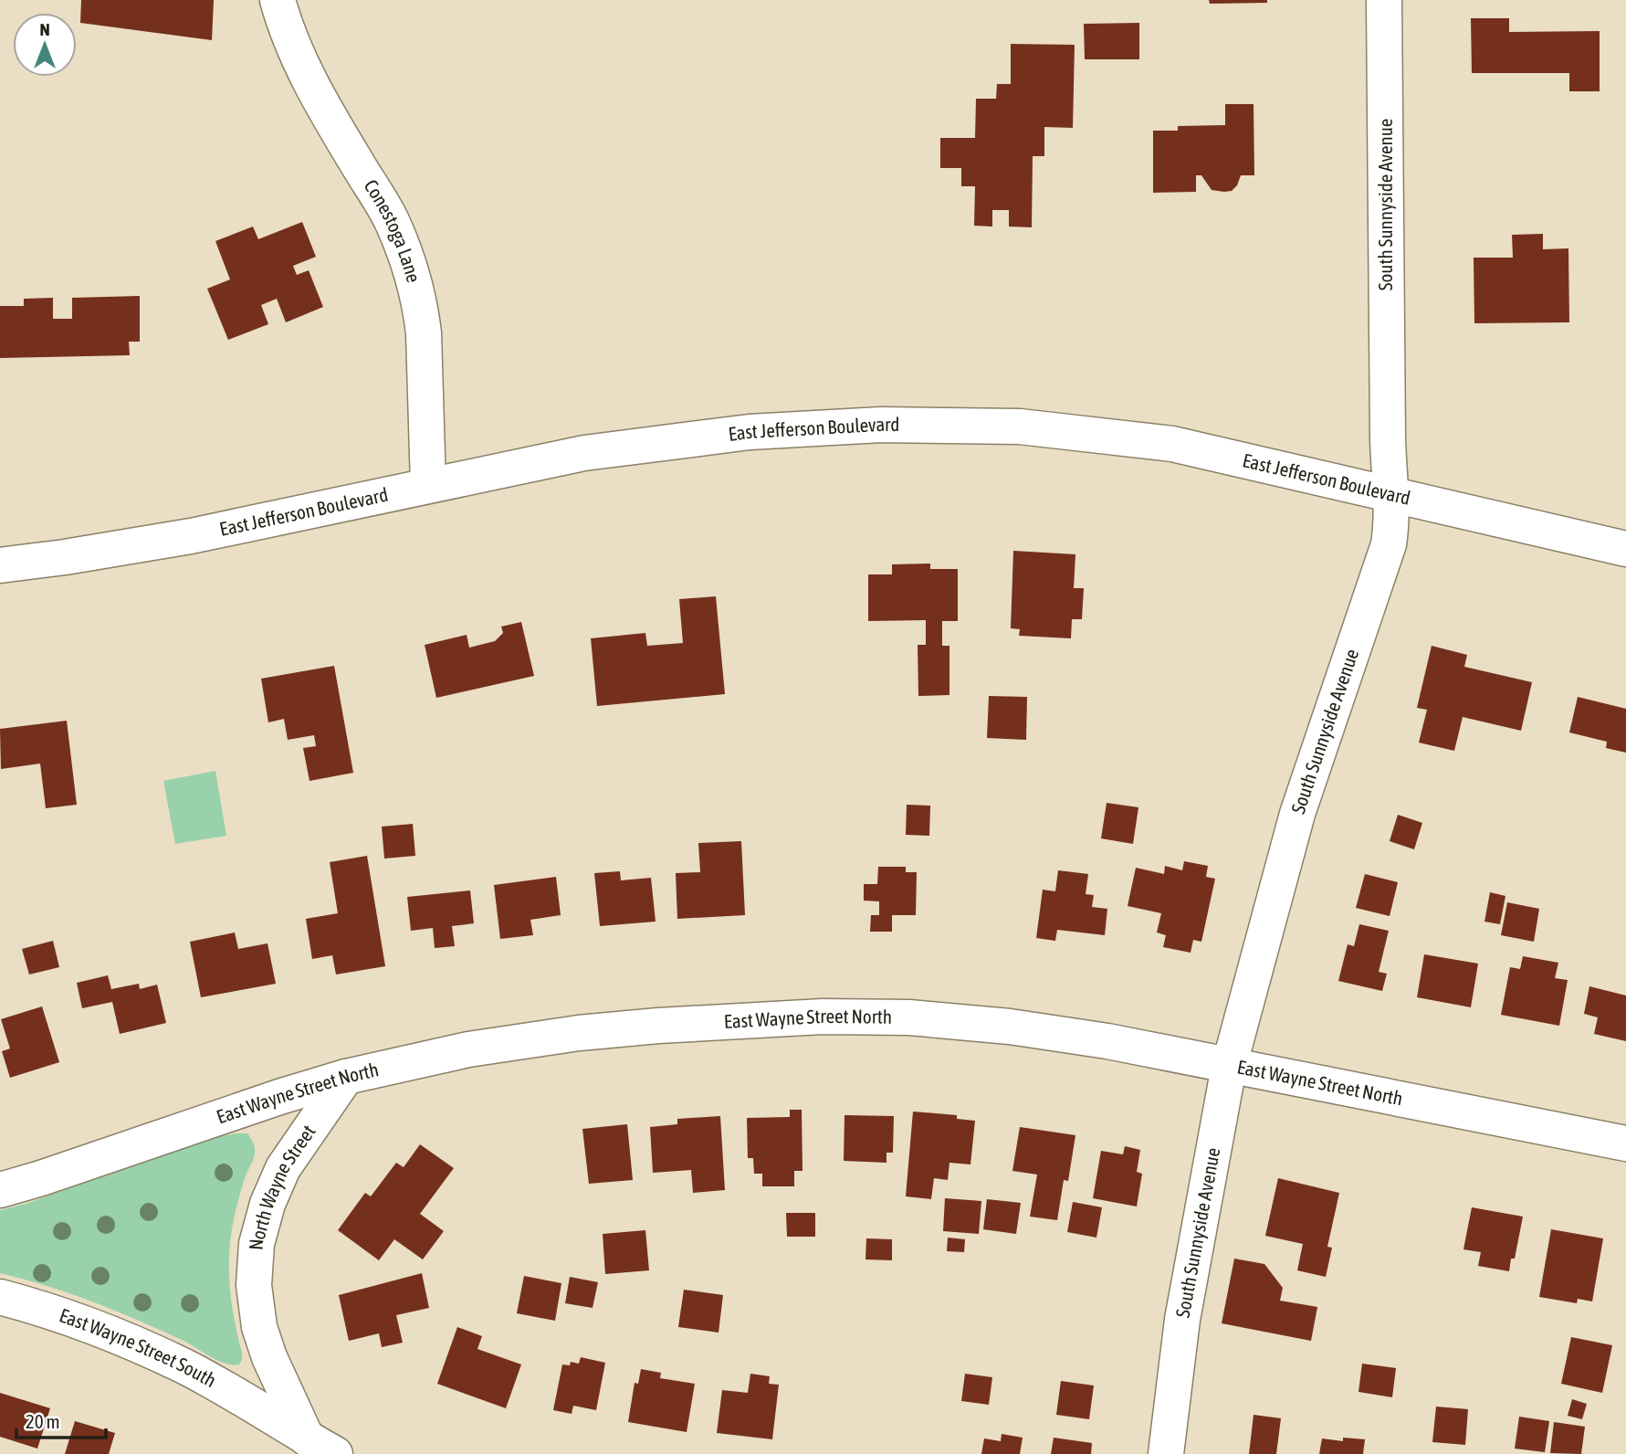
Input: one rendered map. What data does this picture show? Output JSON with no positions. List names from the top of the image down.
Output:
{
  "streets": {
    "street": [
      "South Sunnyside Avenue",
      "Conestoga Lane",
      "East Jefferson Boulevard",
      "East Wayne Street North",
      "North Wayne Street",
      "East Wayne Street South"
    ]
  },
  "crossings": [
    ["South Sunnyside Avenue", "East Jefferson Boulevard"],
    ["South Sunnyside Avenue", "East Wayne Street North"],
    ["Conestoga Lane", "East Jefferson Boulevard"],
    ["East Wayne Street North", "North Wayne Street"],
    ["North Wayne Street", "East Wayne Street South"]
  ],
  "scale_bar": "20 m",
  "north": "top"
}
